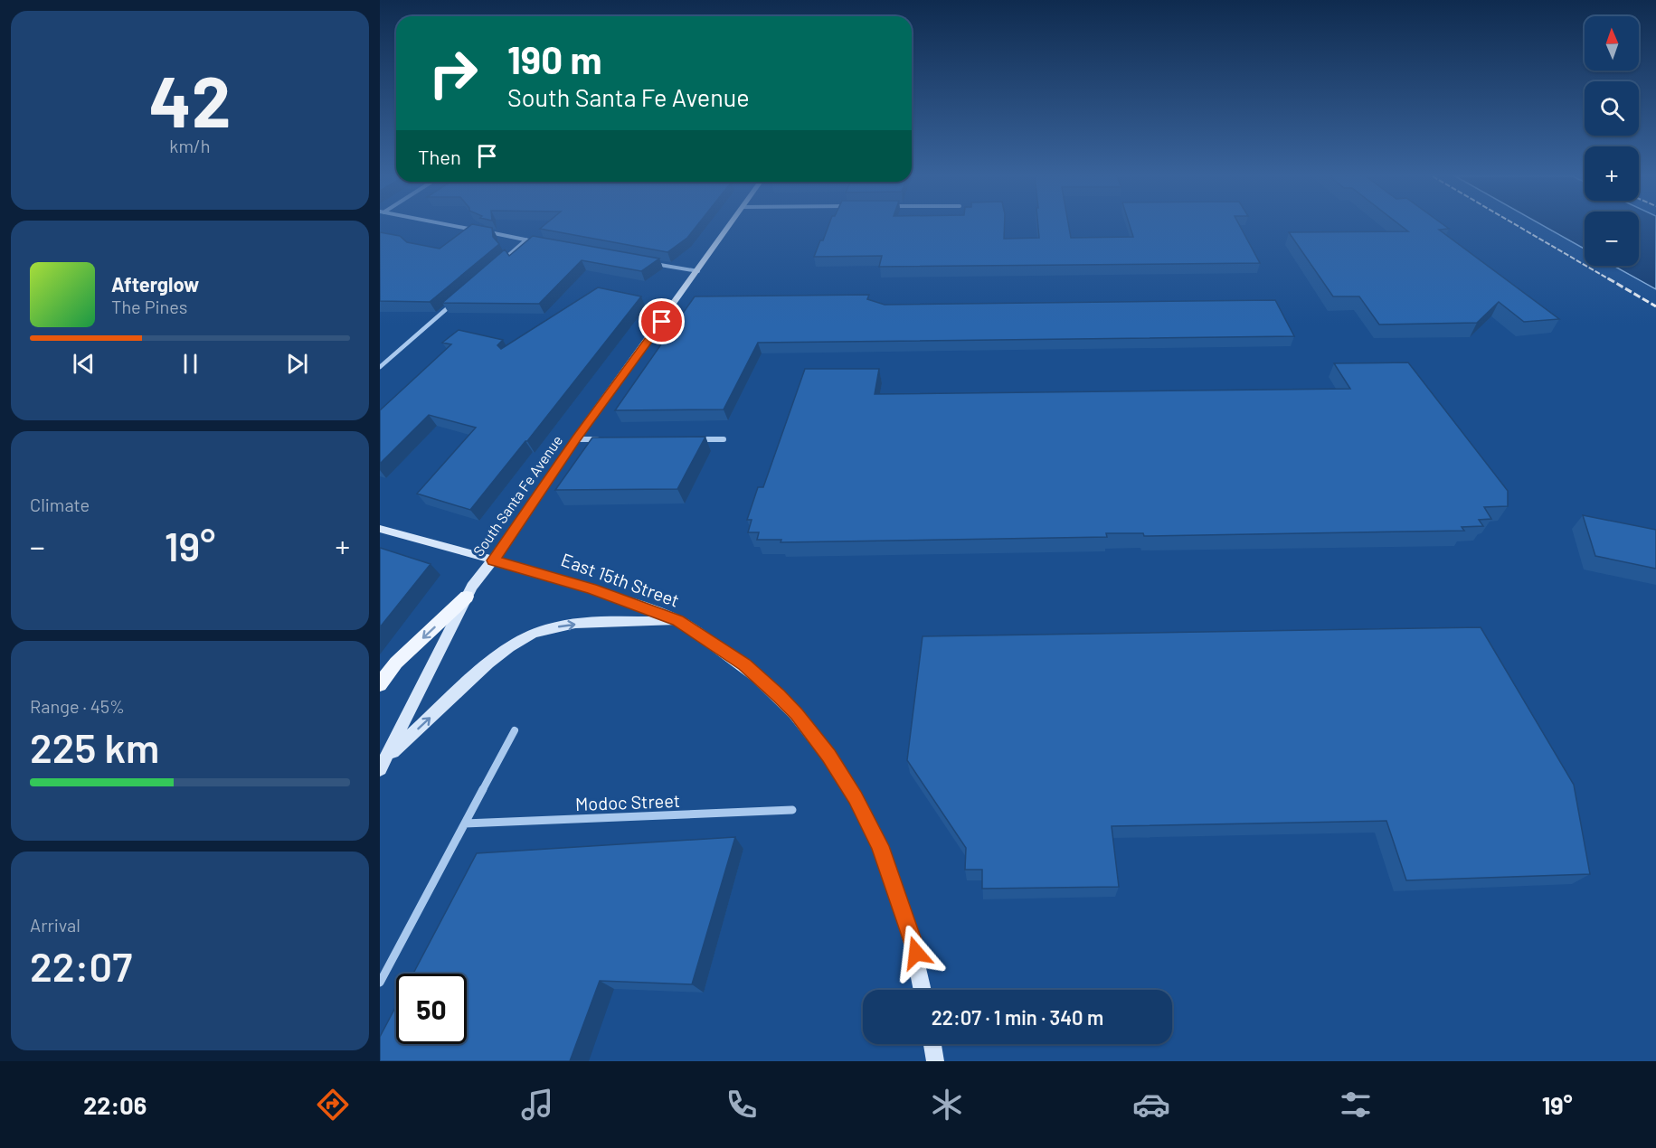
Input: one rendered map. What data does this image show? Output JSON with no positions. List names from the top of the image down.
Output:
{
  "streets": {
    "main road": ["South Santa Fe Avenue", "East 15th Street"],
    "street": ["Modoc Street"]
  },
  "crossings": [
    ["South Santa Fe Avenue", "East 15th Street"]
  ],
  "north": "top",
  "page": {
    "tile": [
      ["42", "km/h"],
      "Climate",
      ["Range · 45%", "225 km"],
      ["Arrival", "22:07"]
    ],
    "map_buttons": ["+", "−"],
    "turn": ["190 m", "South Santa Fe Avenue"],
    "then": "Then",
    "song": ["Afterglow", "The Pines"],
    "heat": ["−", "19°", "+"],
    "limit": "50",
    "trip": "22:07 · 1 min · 340 m",
    "tabs": ["22:06", "19°"]
  }
}
